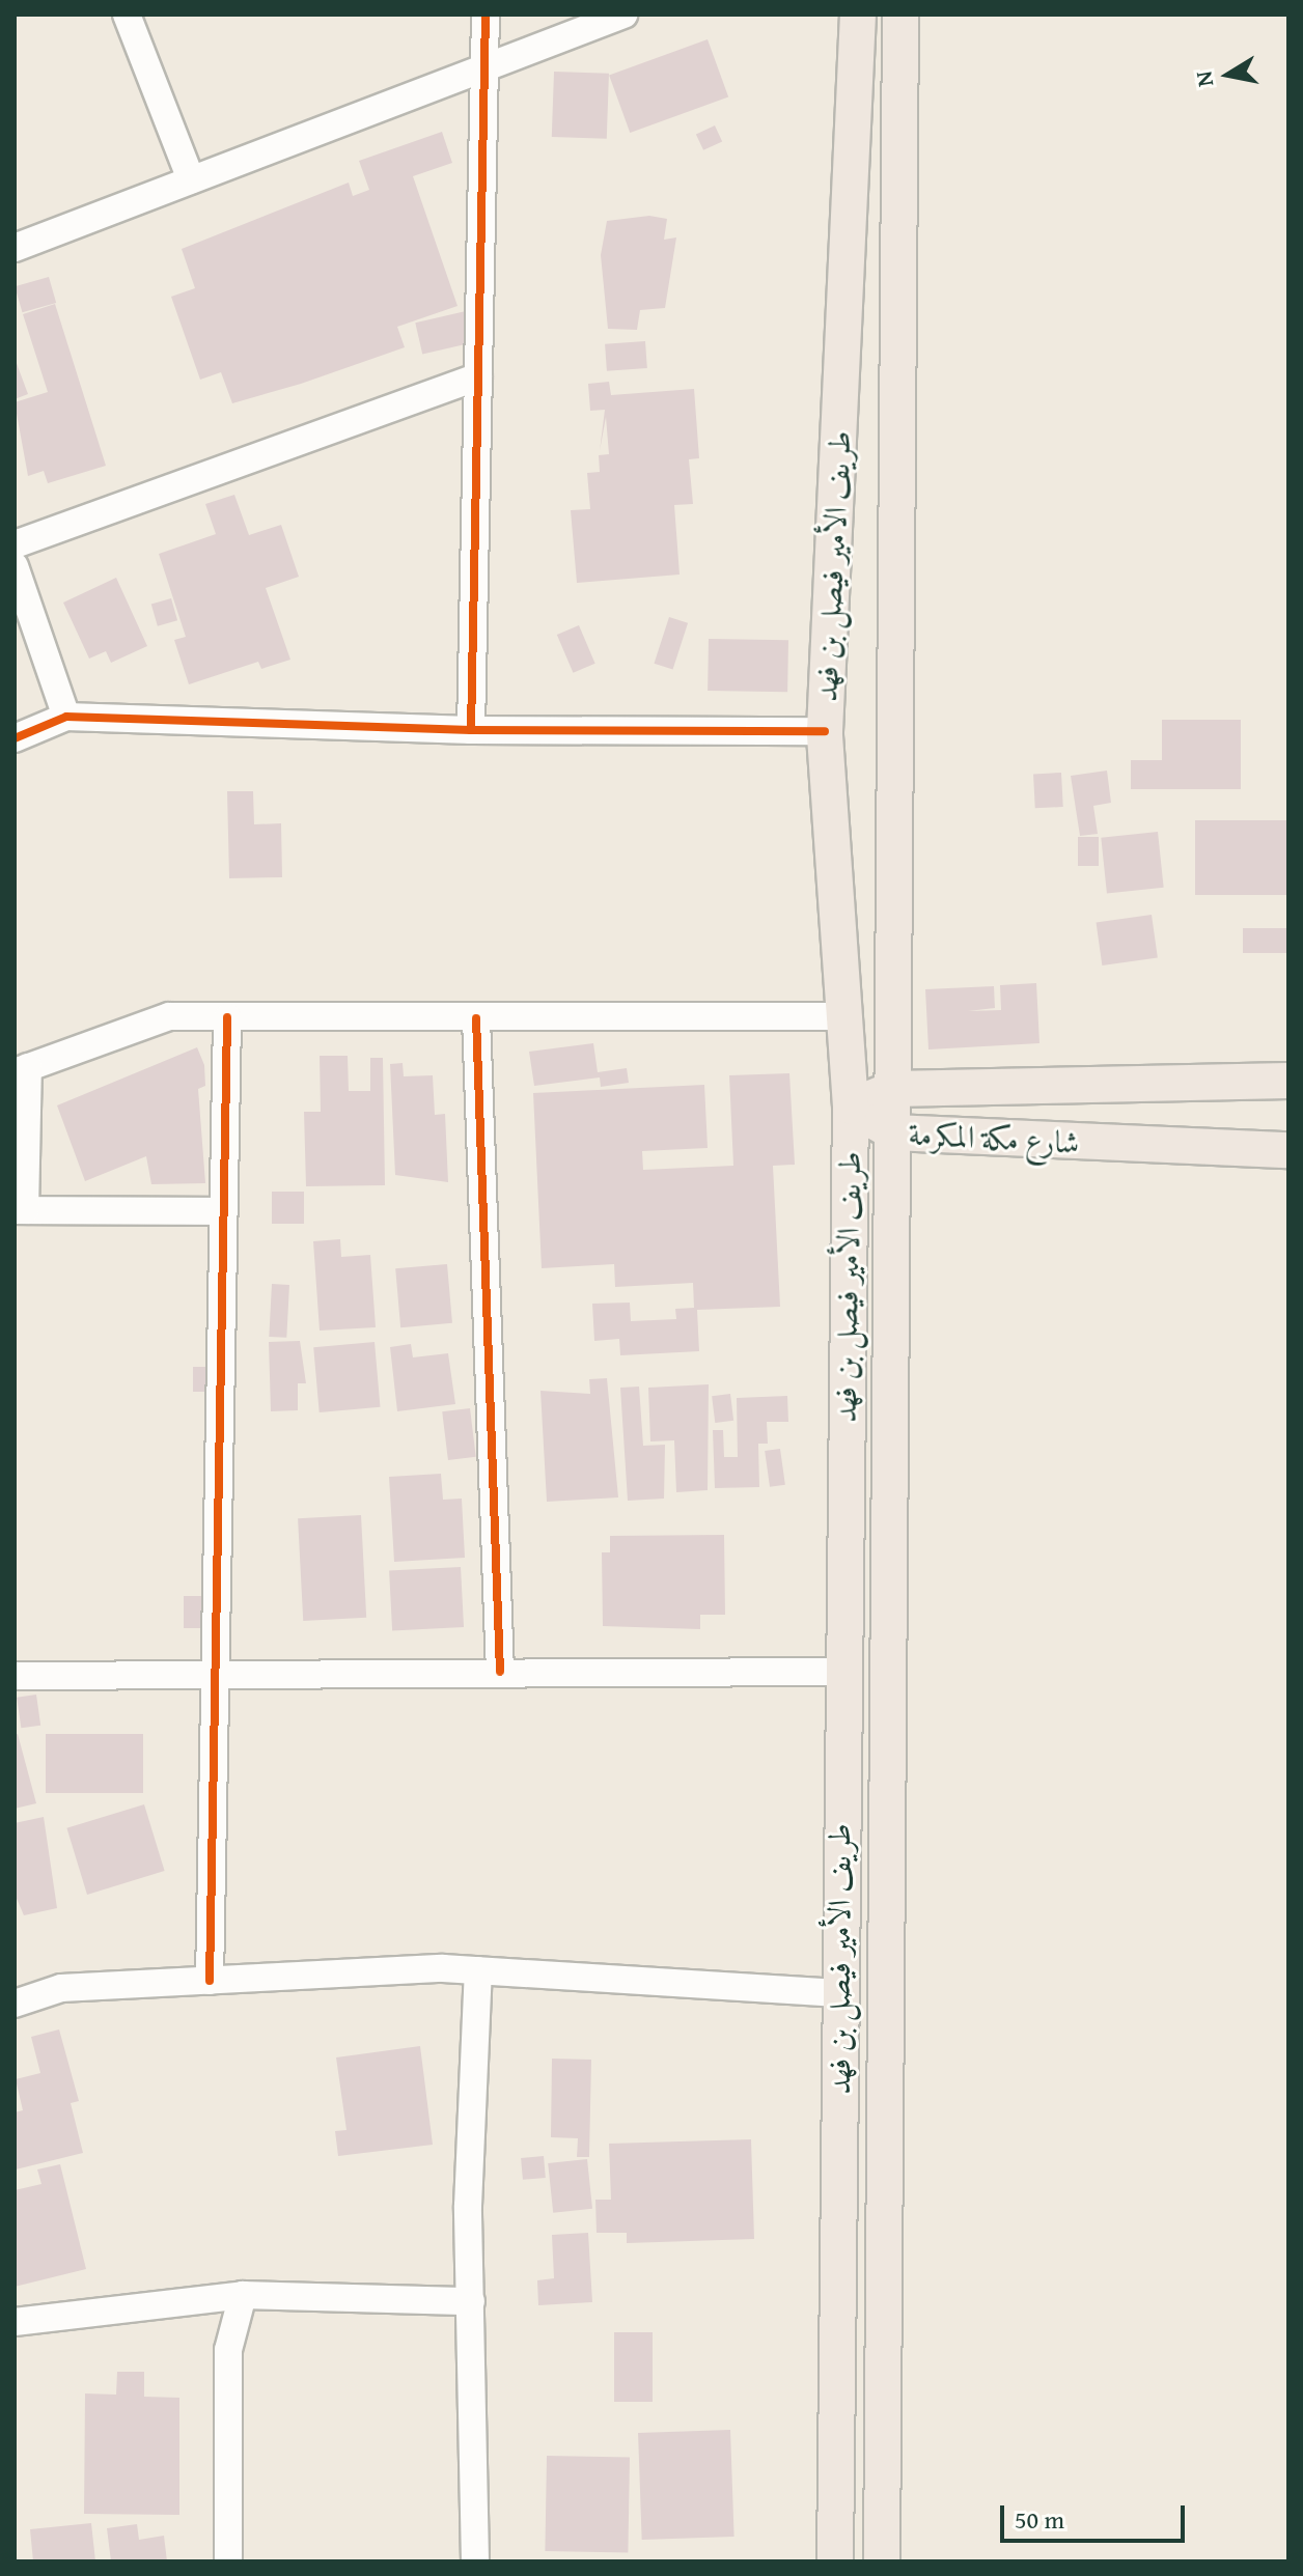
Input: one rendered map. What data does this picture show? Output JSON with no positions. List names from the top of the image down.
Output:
{
  "streets": {
    "main road": ["طريف الأمير فيصل بن فهد", "شارع مكة المكرمة"]
  },
  "crossings": [
    ["طريف الأمير فيصل بن فهد", "شارع مكة المكرمة"]
  ],
  "scale_bar": "50 m",
  "north": "left"
}
